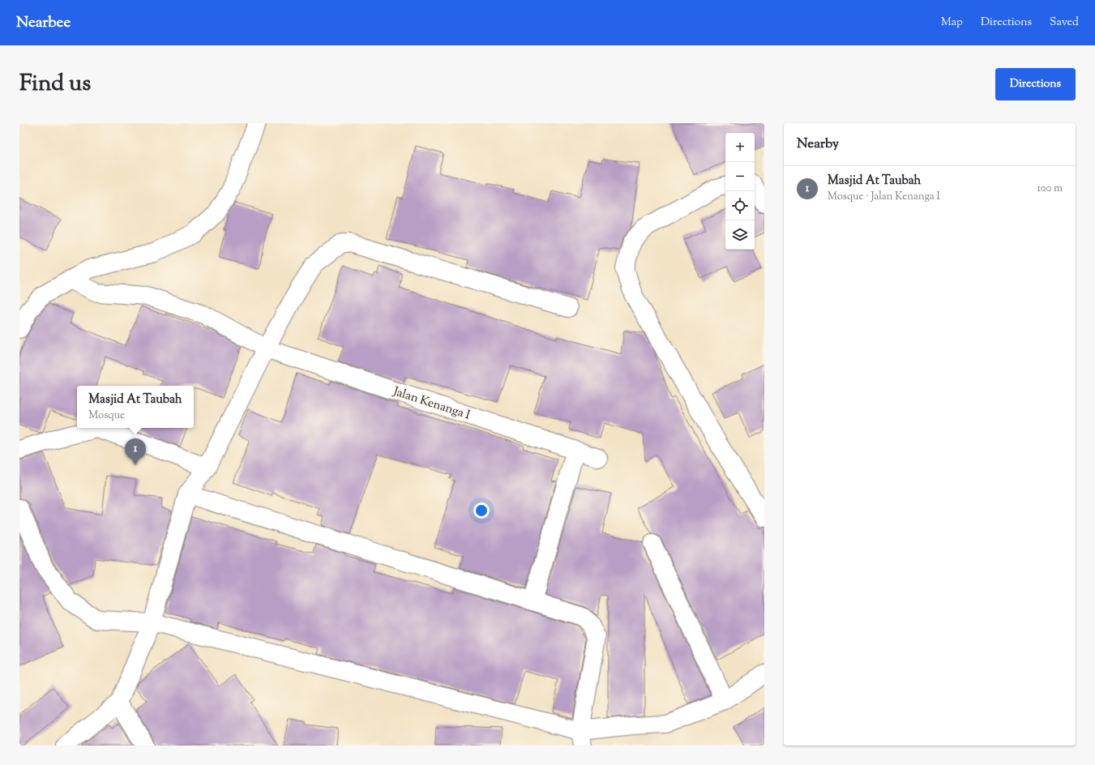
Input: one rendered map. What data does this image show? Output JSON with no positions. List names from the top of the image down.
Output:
{
  "streets": {
    "street": ["Jalan Kenanga I"]
  },
  "page": {
    "header": "Nearbee",
    "nav": ["Map", "Directions", "Saved"],
    "title": "Find us",
    "buttons": "Directions",
    "heading": "Nearby",
    "map_buttons": ["+", "−"],
    "list": [
      {
        "mark": "1",
        "name": "Masjid At Taubah",
        "note": "Mosque · Jalan Kenanga I",
        "value": "100 m"
      }
    ],
    "popup": ["Masjid At Taubah", "Mosque"],
    "pins": "1"
  }
}
